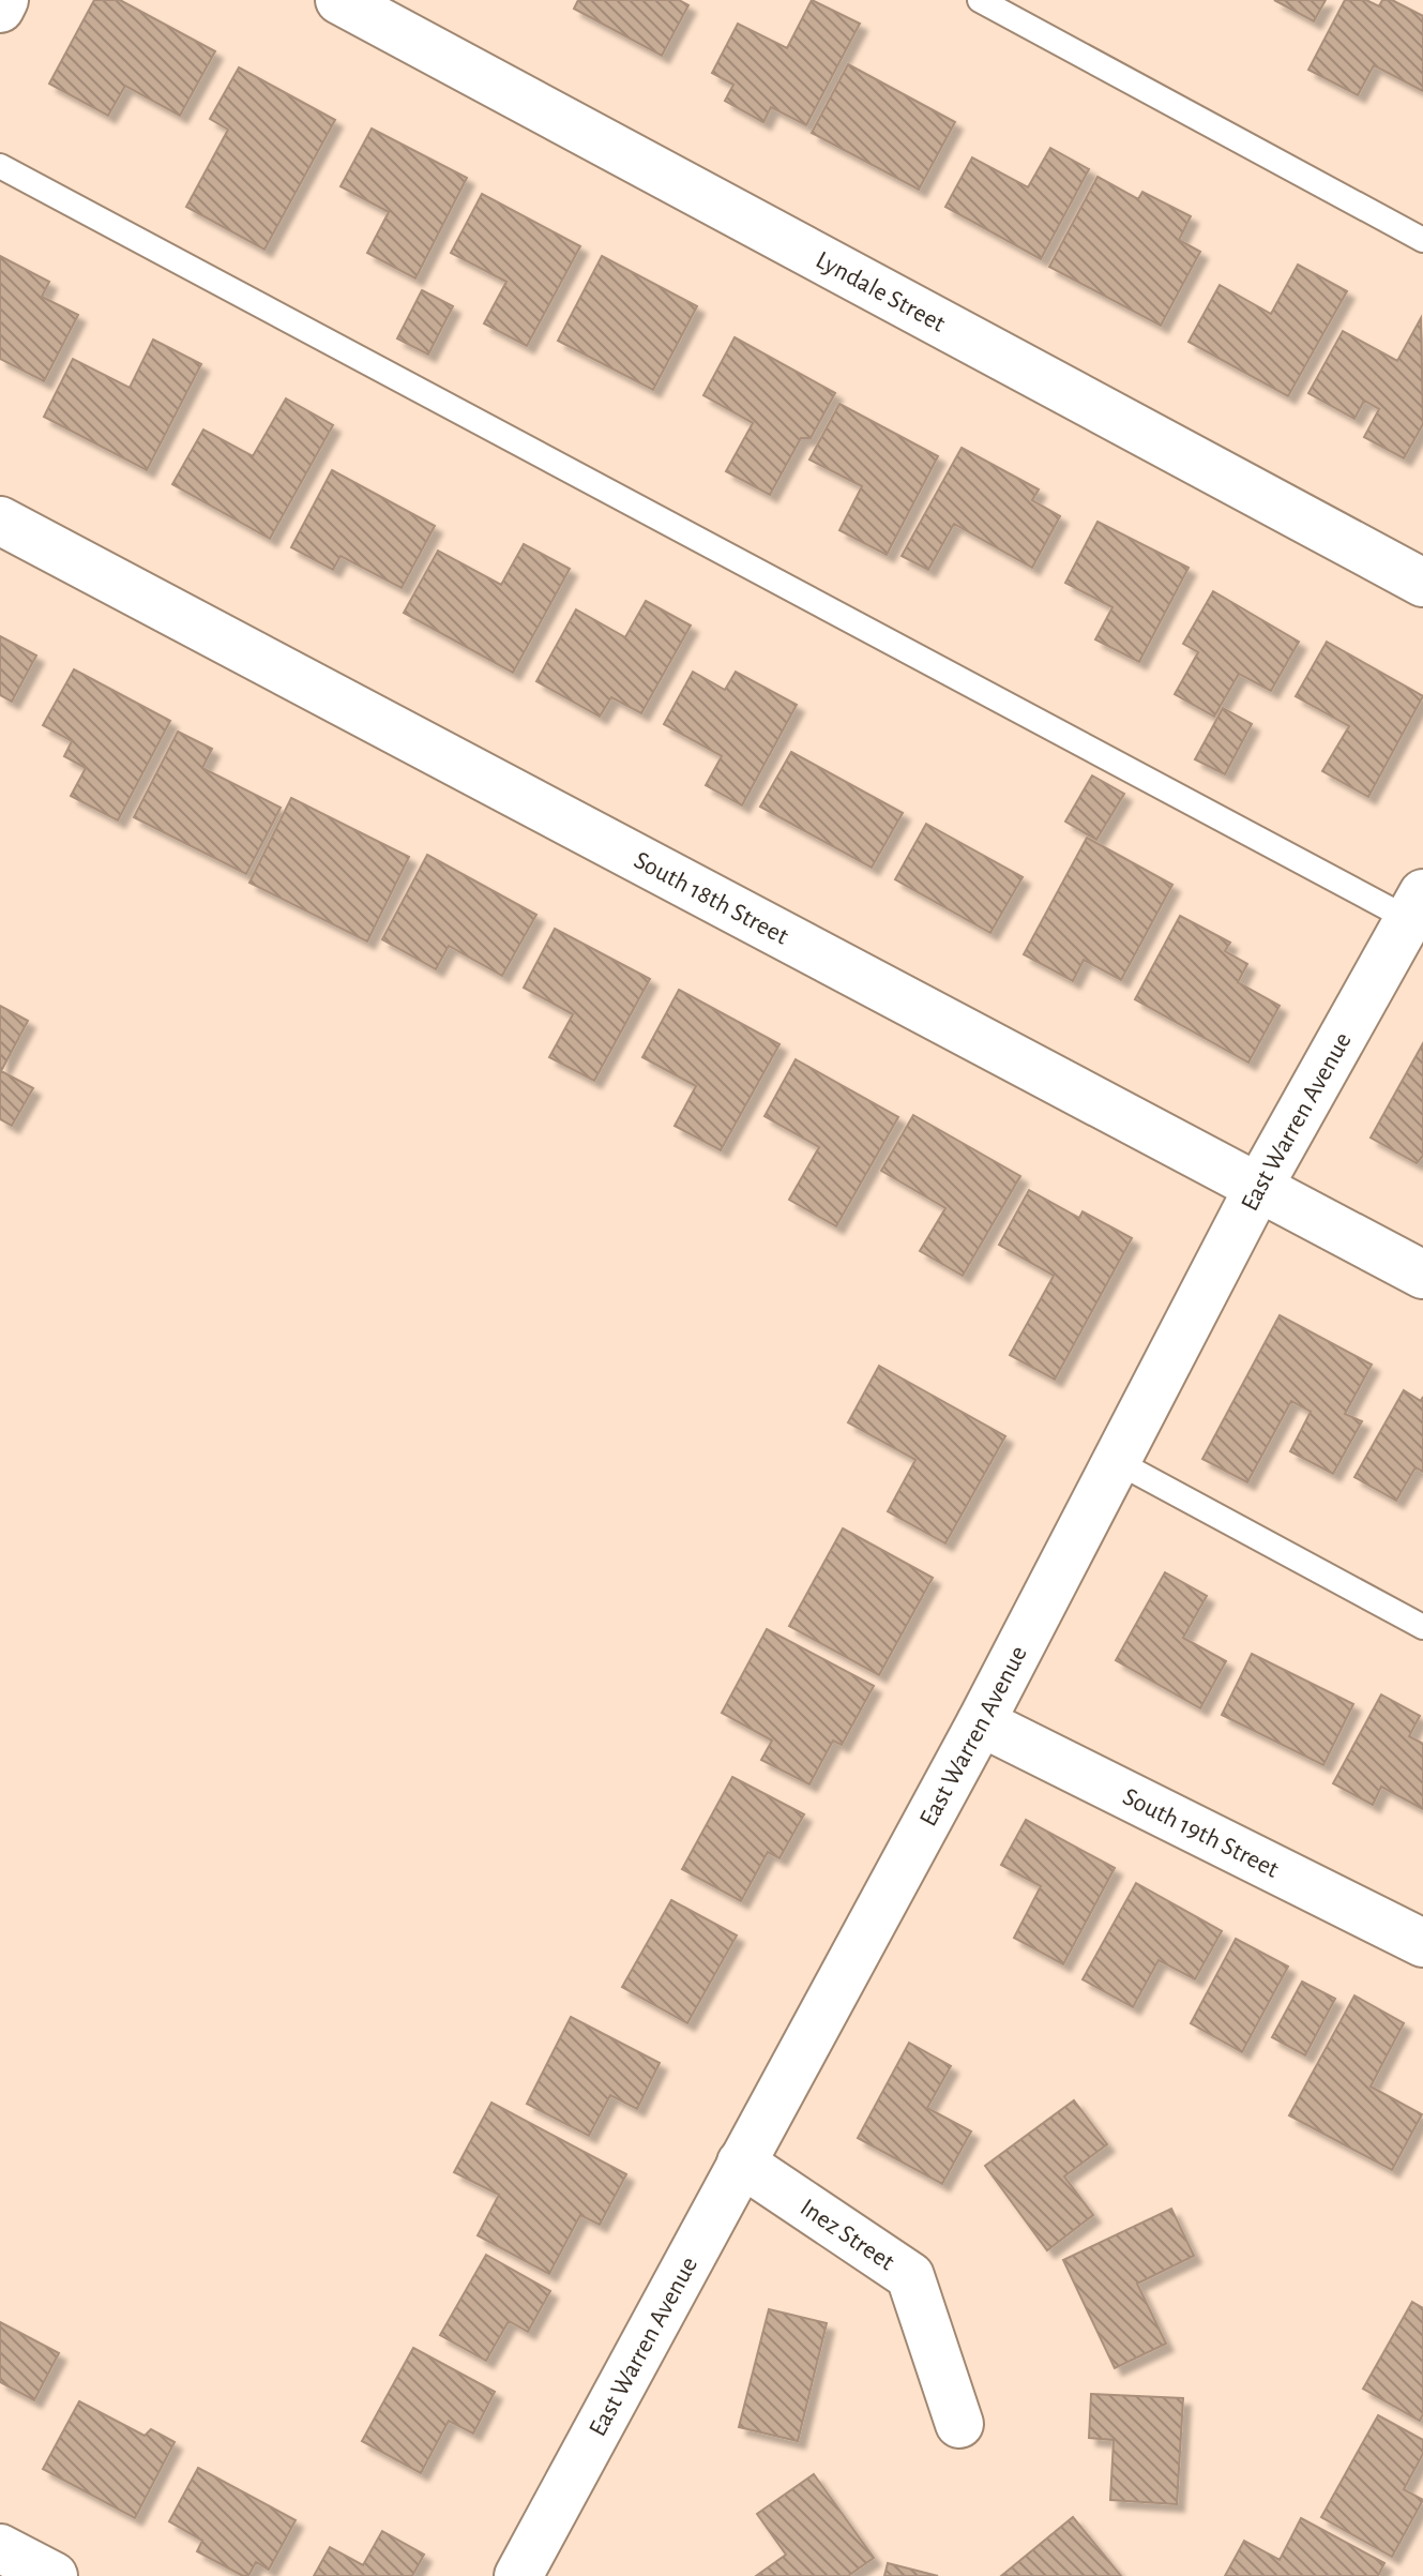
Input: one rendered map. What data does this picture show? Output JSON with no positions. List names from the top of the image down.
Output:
{
  "streets": {
    "street": [
      "Lyndale Street",
      "South 18th Street",
      "East Warren Avenue",
      "South 19th Street",
      "Inez Street"
    ]
  },
  "crossings": [
    ["South 18th Street", "East Warren Avenue"],
    ["East Warren Avenue", "South 19th Street"],
    ["East Warren Avenue", "Inez Street"]
  ]
}
